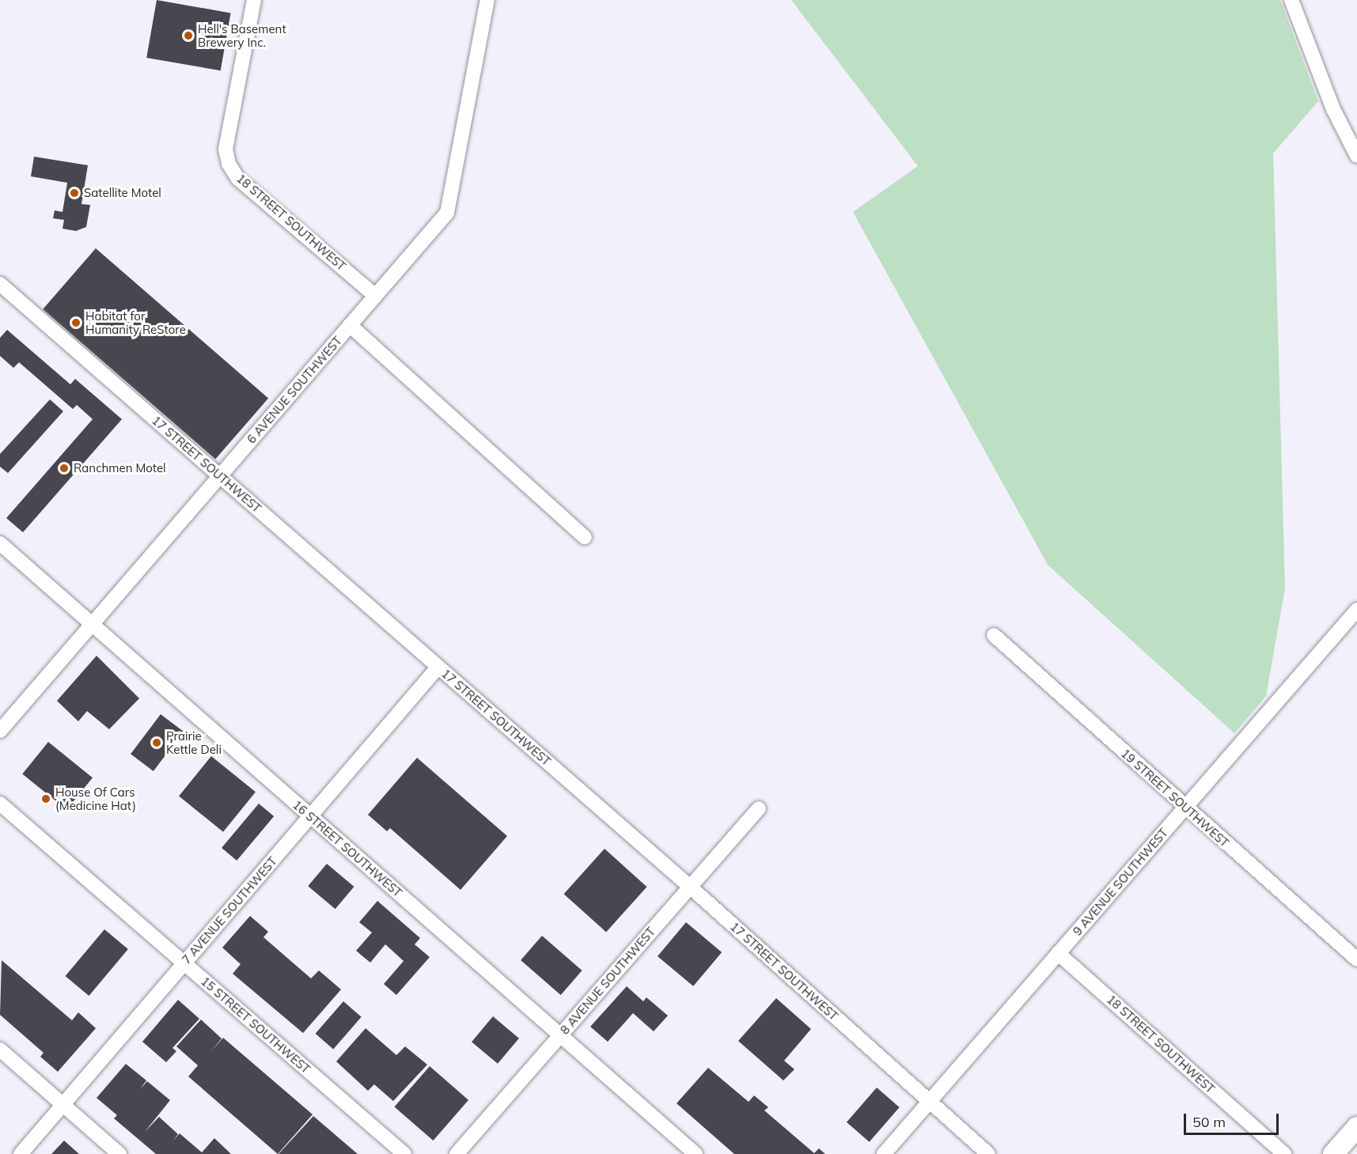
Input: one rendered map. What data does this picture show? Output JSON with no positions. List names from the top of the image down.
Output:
{
  "streets": {
    "street": [
      "18 STREET SOUTHWEST",
      "6 AVENUE SOUTHWEST",
      "17 STREET SOUTHWEST",
      "19 STREET SOUTHWEST",
      "16 STREET SOUTHWEST",
      "9 AVENUE SOUTHWEST",
      "7 AVENUE SOUTHWEST",
      "8 AVENUE SOUTHWEST",
      "15 STREET SOUTHWEST"
    ]
  },
  "crossings": [
    ["18 STREET SOUTHWEST", "6 AVENUE SOUTHWEST"],
    ["18 STREET SOUTHWEST", "9 AVENUE SOUTHWEST"],
    ["6 AVENUE SOUTHWEST", "17 STREET SOUTHWEST"],
    ["6 AVENUE SOUTHWEST", "16 STREET SOUTHWEST"],
    ["17 STREET SOUTHWEST", "9 AVENUE SOUTHWEST"],
    ["17 STREET SOUTHWEST", "7 AVENUE SOUTHWEST"],
    ["17 STREET SOUTHWEST", "8 AVENUE SOUTHWEST"],
    ["19 STREET SOUTHWEST", "9 AVENUE SOUTHWEST"],
    ["16 STREET SOUTHWEST", "7 AVENUE SOUTHWEST"],
    ["16 STREET SOUTHWEST", "8 AVENUE SOUTHWEST"],
    ["7 AVENUE SOUTHWEST", "15 STREET SOUTHWEST"]
  ],
  "places": [
    "Hell's Basement Brewery Inc.",
    "Satellite Motel",
    "Habitat for Humanity ReStore",
    "Ranchmen Motel",
    "Prairie Kettle Deli",
    "House Of Cars (Medicine Hat)"
  ],
  "scale_bar": "50 m"
}
